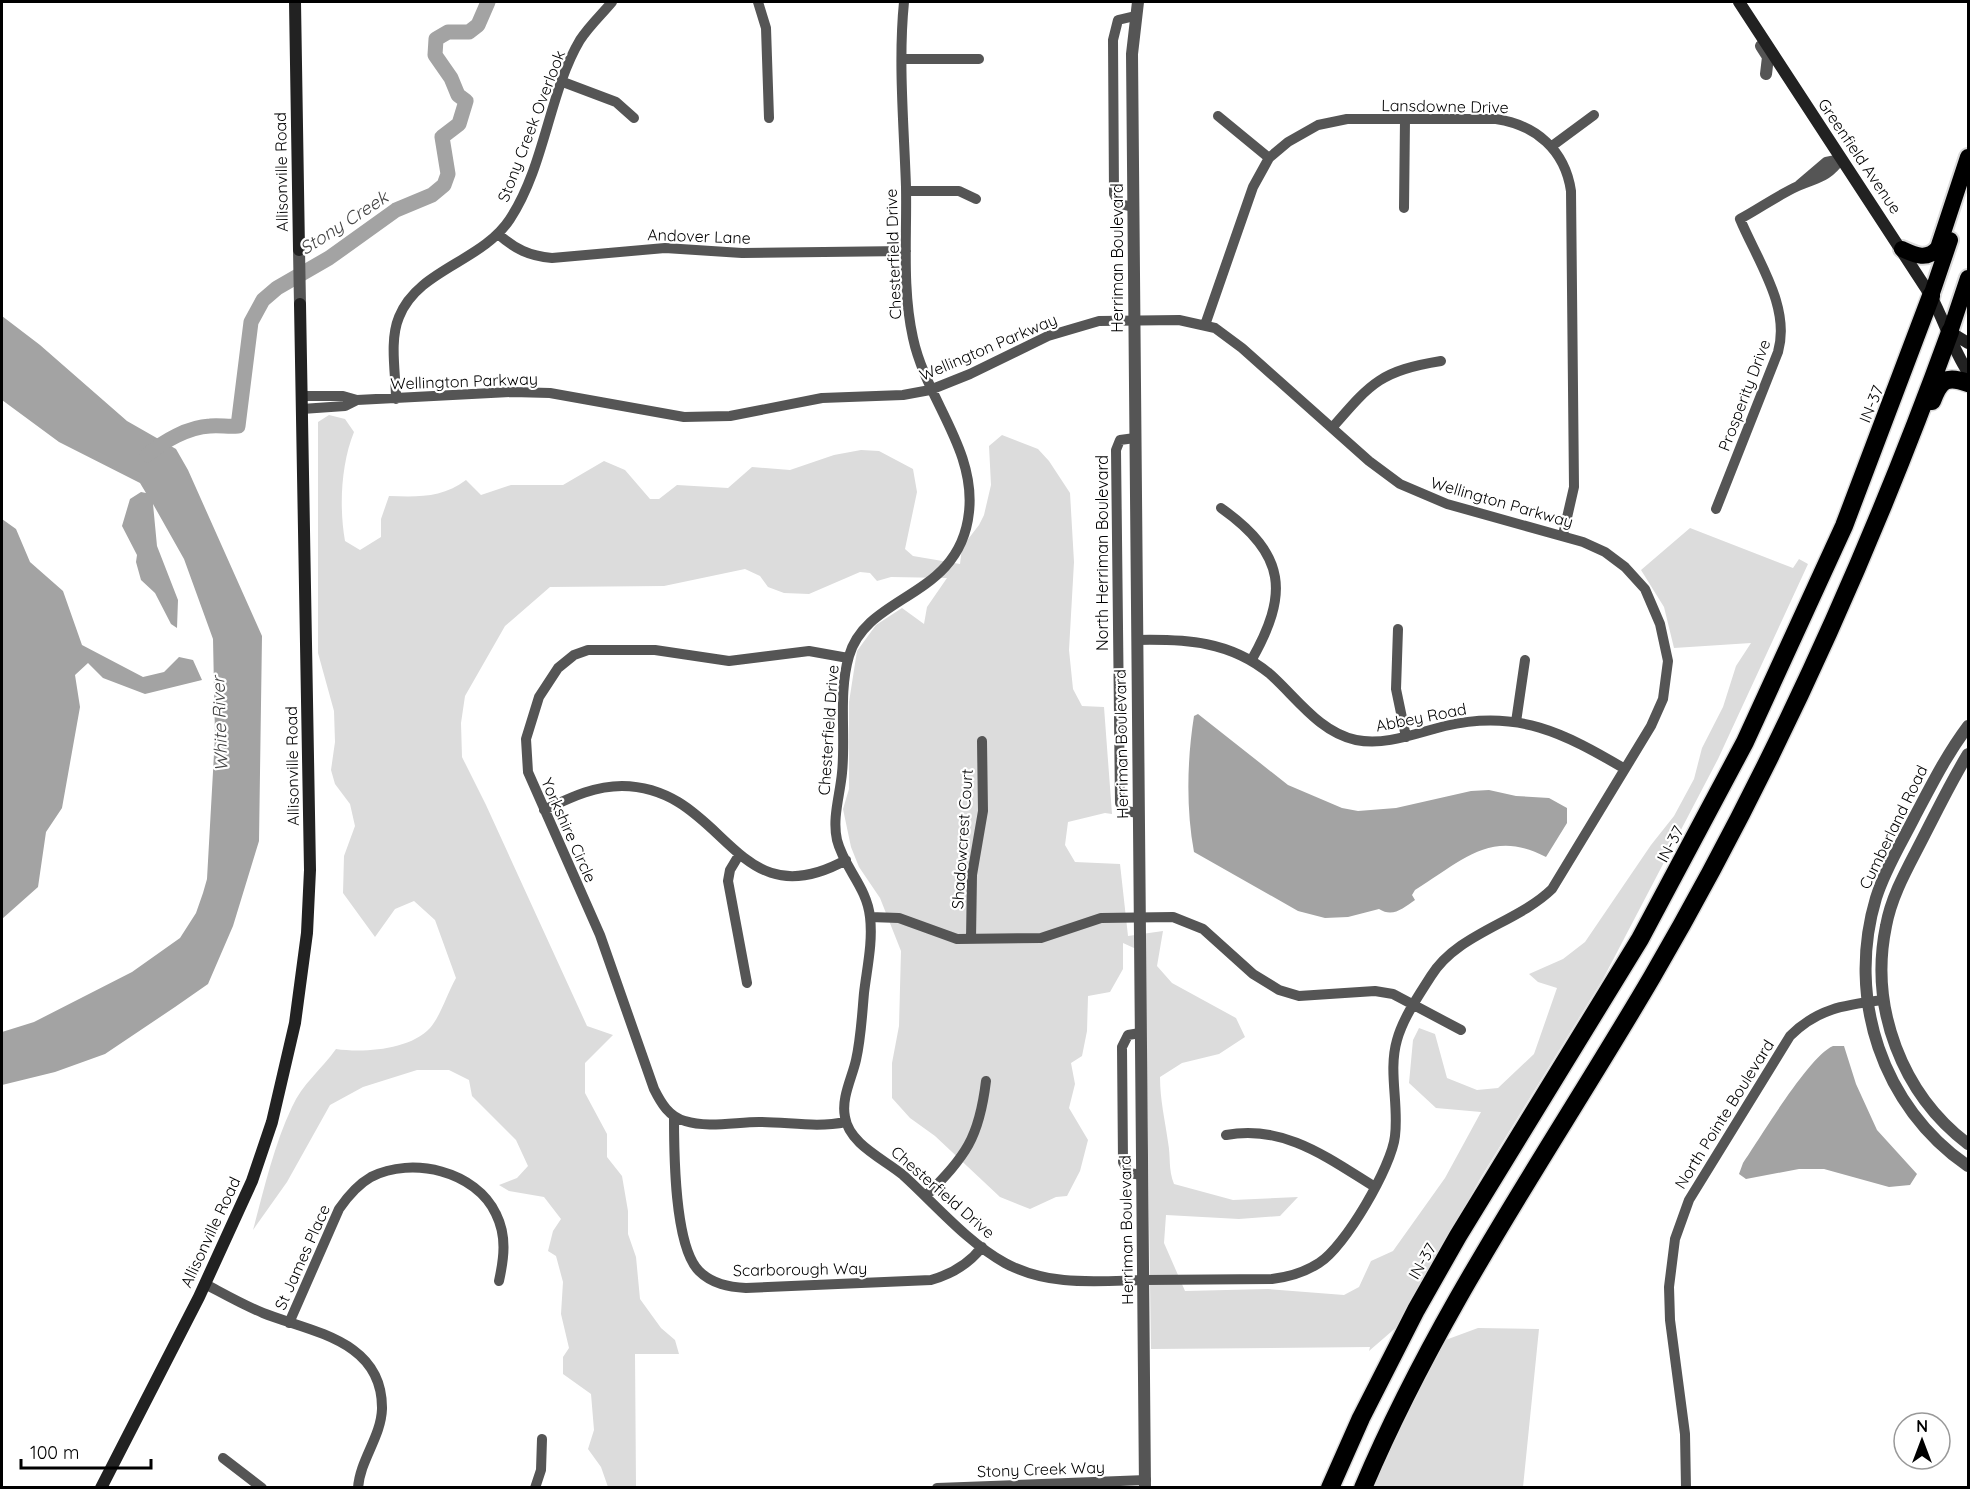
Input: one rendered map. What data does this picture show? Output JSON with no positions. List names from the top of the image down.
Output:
{
  "streets": {
    "highway": ["IN-37"],
    "main road": ["Greenfield Avenue", "Allisonville Road"],
    "street": [
      "Lansdowne Drive",
      "Stony Creek Overlook",
      "Andover Lane",
      "Chesterfield Drive",
      "Herriman Boulevard",
      "Wellington Parkway",
      "Prosperity Drive",
      "North Herriman Boulevard",
      "Abbey Road",
      "Cumberland Road",
      "Yorkshire Circle",
      "Shadowcrest Court",
      "North Pointe Boulevard",
      "St James Place",
      "Scarborough Way",
      "Stony Creek Way"
    ]
  },
  "crossings": [
    ["Lansdowne Drive", "Wellington Parkway"],
    ["Stony Creek Overlook", "Andover Lane"],
    ["Stony Creek Overlook", "Wellington Parkway"],
    ["Greenfield Avenue", "Prosperity Drive"],
    ["Greenfield Avenue", "IN-37"],
    ["Allisonville Road", "Wellington Parkway"],
    ["Andover Lane", "Chesterfield Drive"],
    ["Chesterfield Drive", "Herriman Boulevard"],
    ["Chesterfield Drive", "Wellington Parkway"],
    ["Chesterfield Drive", "Yorkshire Circle"],
    ["Chesterfield Drive", "Scarborough Way"],
    ["Herriman Boulevard", "Wellington Parkway"],
    ["Herriman Boulevard", "North Herriman Boulevard"],
    ["Herriman Boulevard", "Abbey Road"],
    ["Herriman Boulevard", "Stony Creek Way"],
    ["Wellington Parkway", "Abbey Road"],
    ["Cumberland Road", "North Pointe Boulevard"],
    ["Yorkshire Circle", "Scarborough Way"]
  ],
  "water": ["Stony Creek", "White River"],
  "scale_bar": "100 m",
  "north": "top"
}
